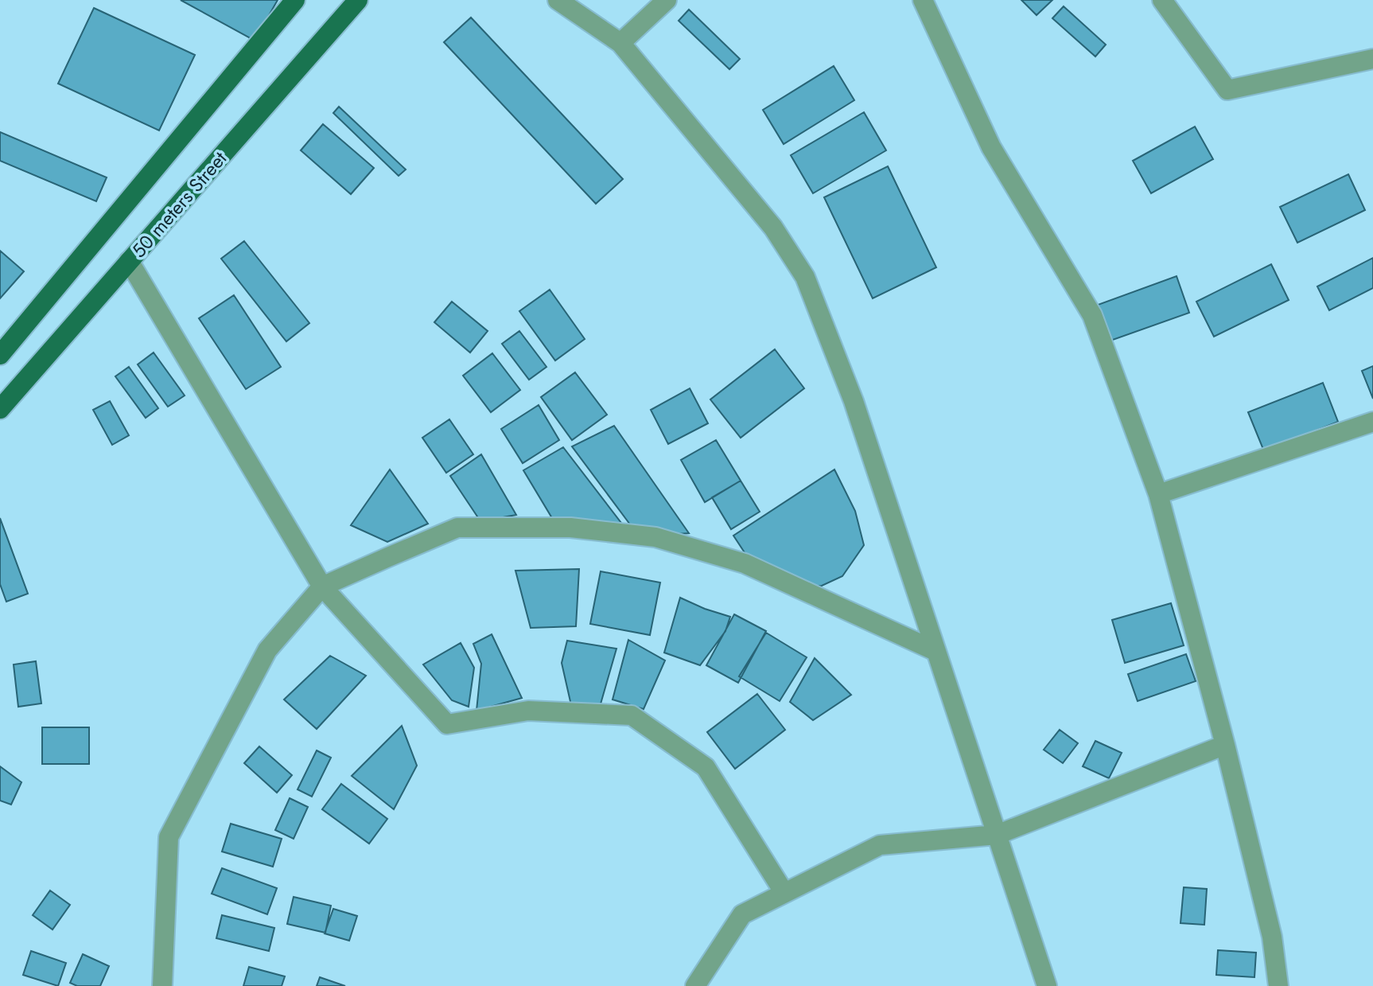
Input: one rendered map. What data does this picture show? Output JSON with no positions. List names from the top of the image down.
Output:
{
  "streets": {
    "main road": ["50 meters Street"]
  }
}
